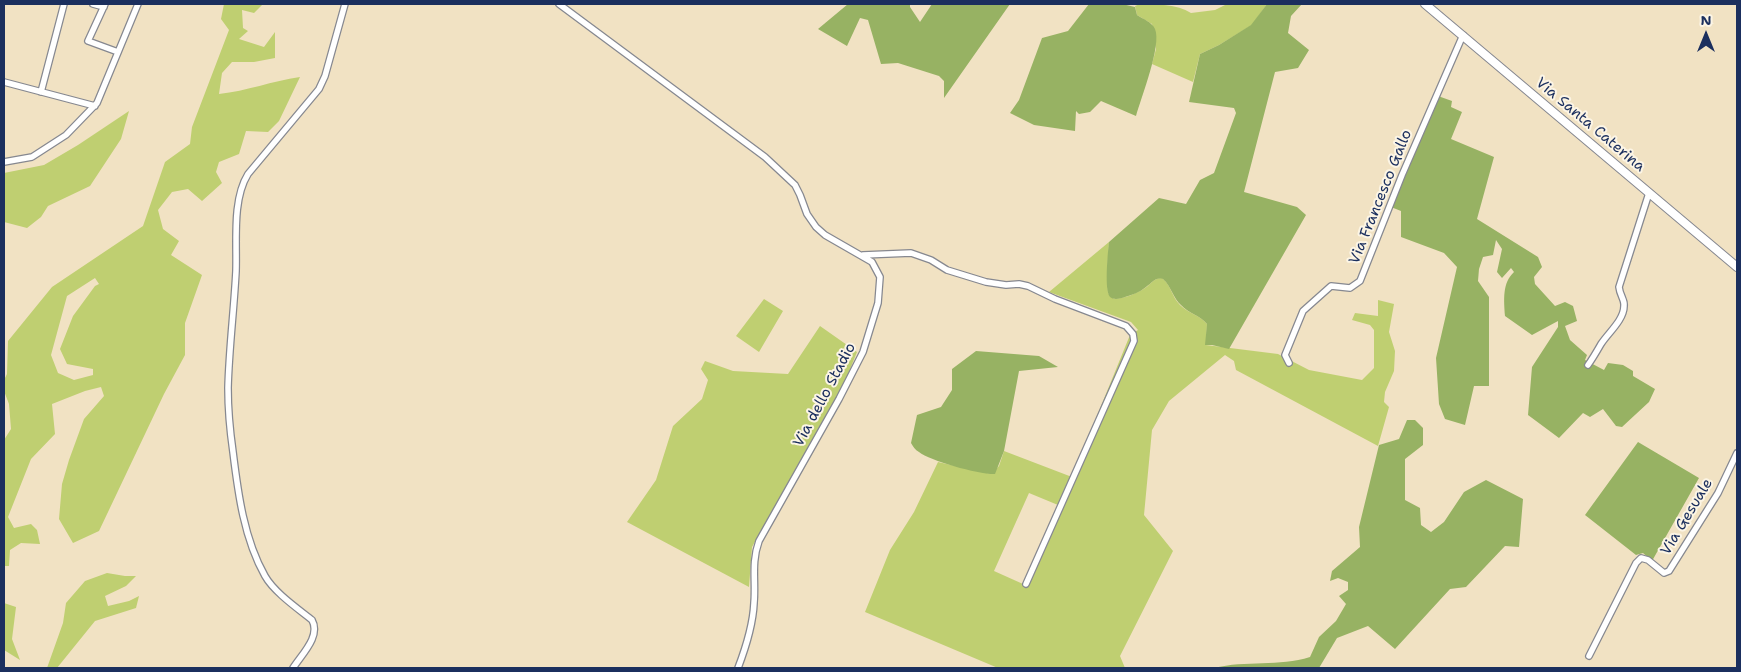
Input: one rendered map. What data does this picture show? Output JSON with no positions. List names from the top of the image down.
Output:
{
  "streets": {
    "street": [
      "Via Santa Caterina",
      "Via Francesco Gallo",
      "Via dello Stadio",
      "Via Gesuale"
    ]
  },
  "crossings": [
    ["Via Santa Caterina", "Via Francesco Gallo"]
  ],
  "north": "top"
}
